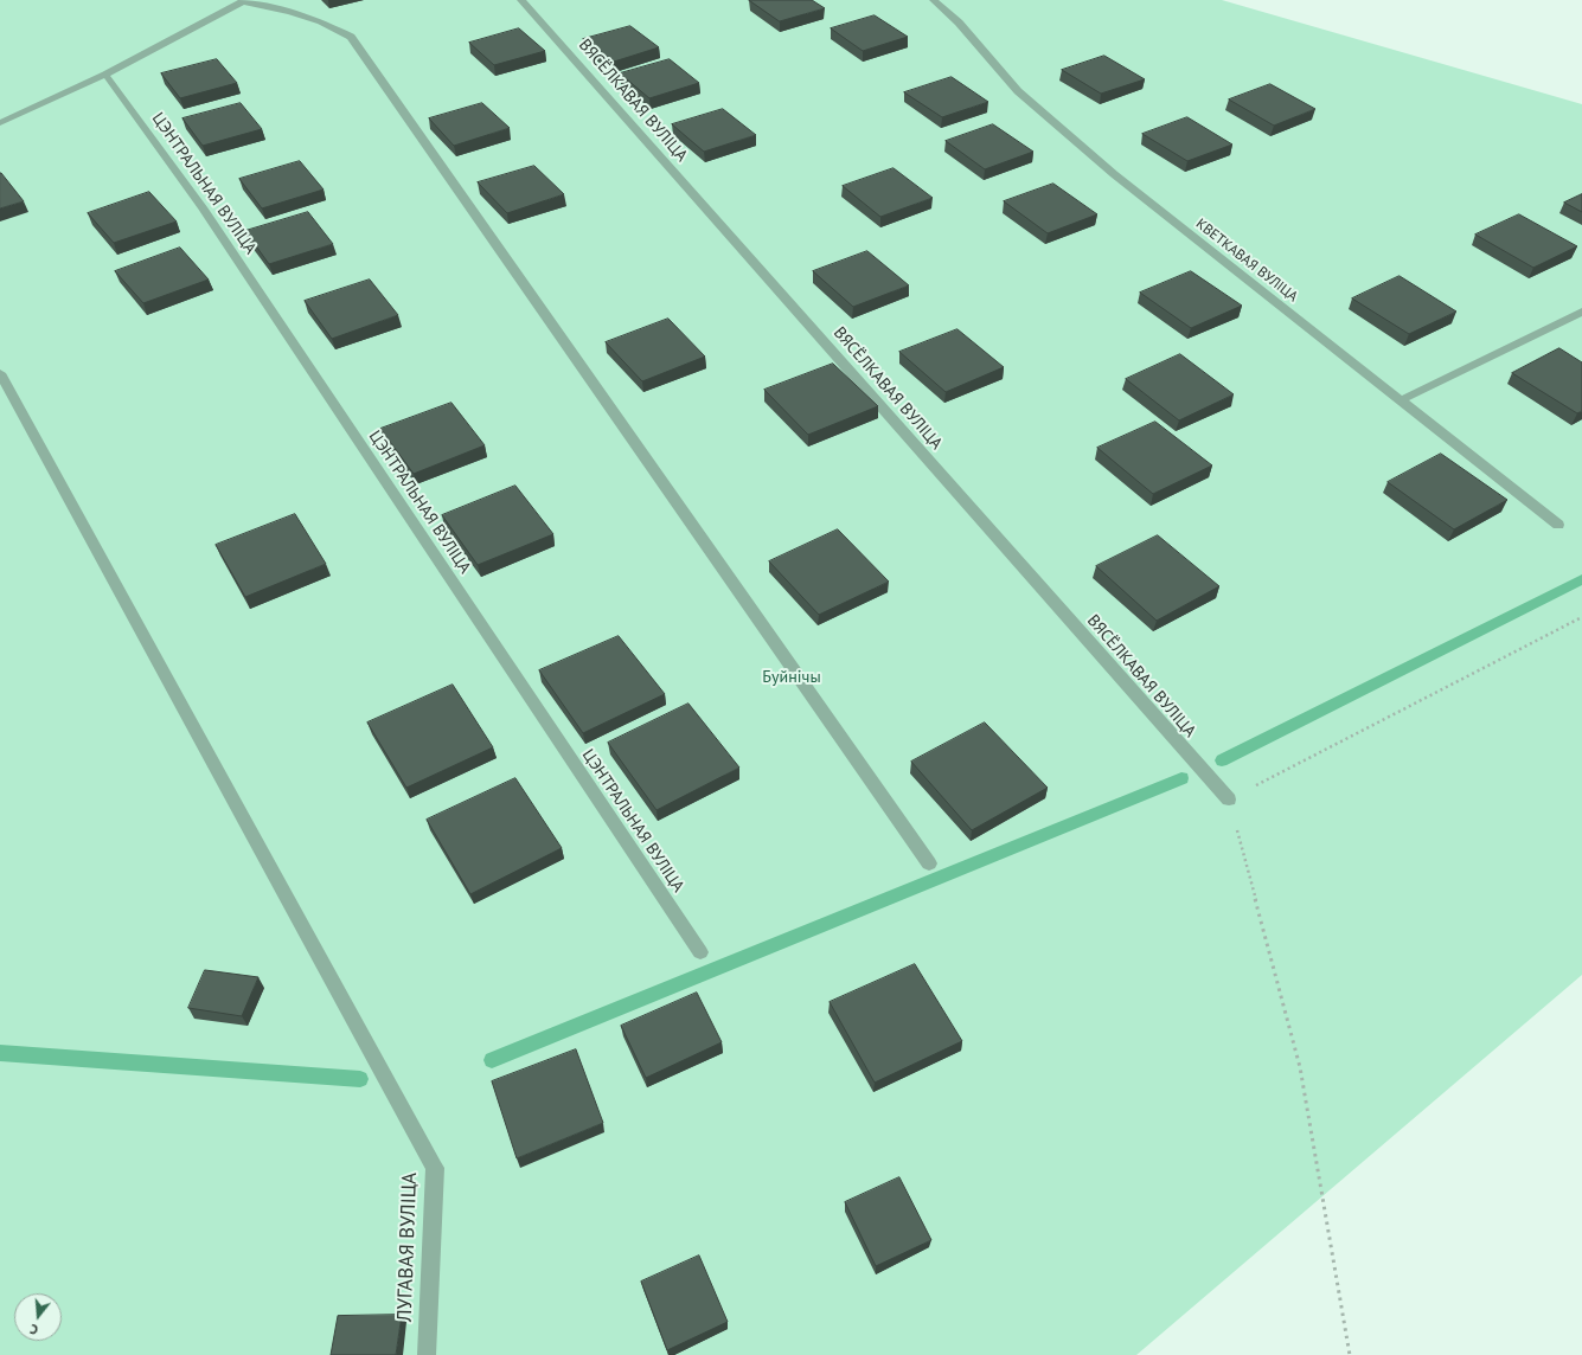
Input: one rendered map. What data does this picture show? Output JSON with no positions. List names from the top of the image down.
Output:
{
  "streets": {
    "street": [
      "ВЯСЁЛКАВАЯ ВУЛІЦА",
      "ЦЭНТРАЛЬНАЯ ВУЛІЦА",
      "КВЕТКАВАЯ ВУЛІЦА",
      "ЛУГАВАЯ ВУЛІЦА"
    ]
  },
  "parks": ["Буйнічы"],
  "north": "bottom"
}
